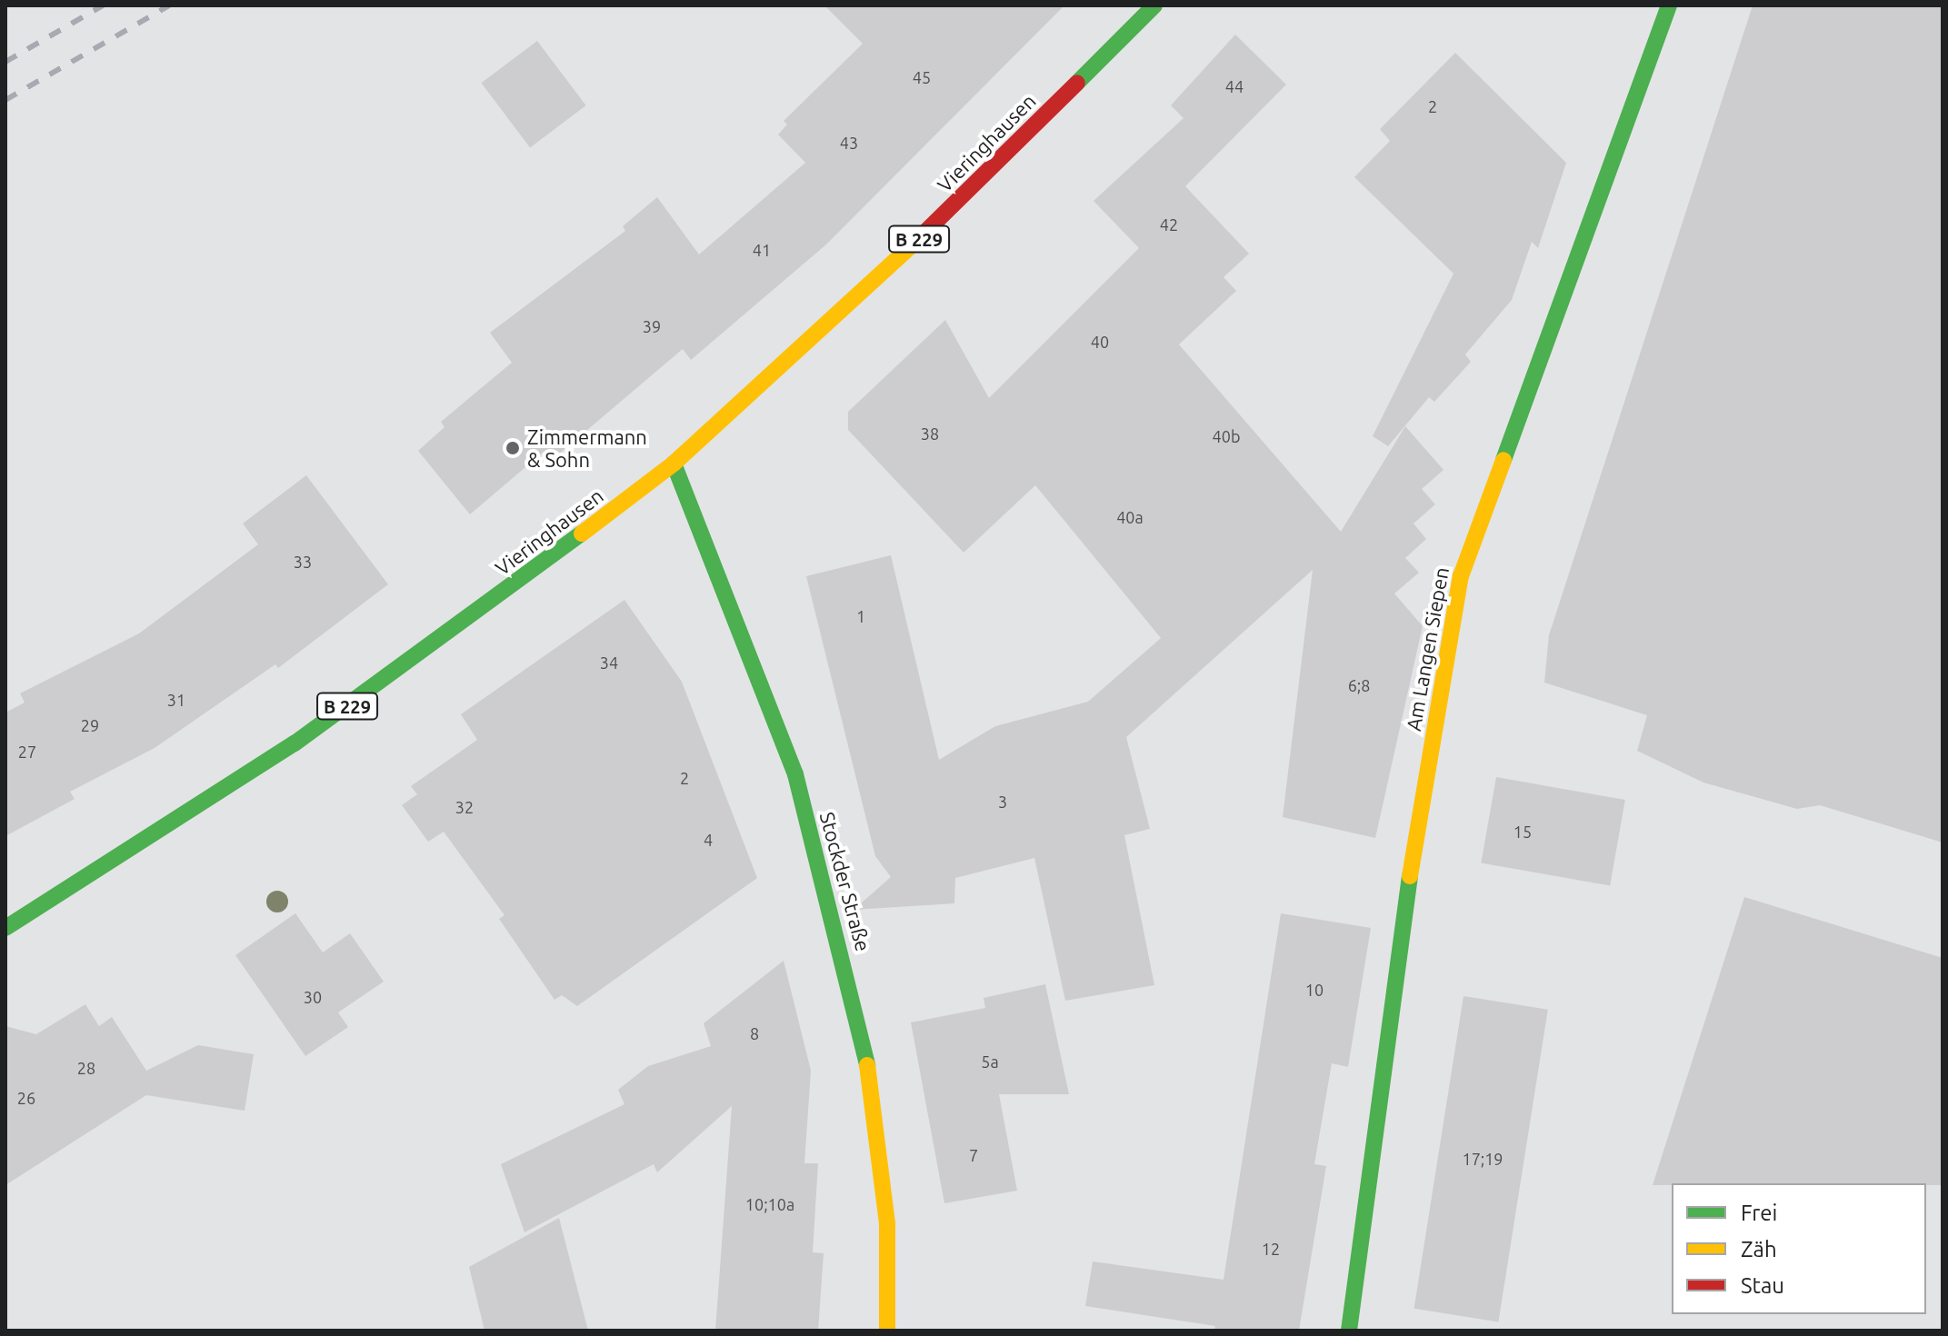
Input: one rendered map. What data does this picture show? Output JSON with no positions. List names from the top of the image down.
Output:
{
  "streets": {
    "street": [
      "Vieringhausen",
      "B 229",
      "Am Langen Siepen",
      "Stockder Straße"
    ]
  },
  "crossings": [
    ["Vieringhausen", "Stockder Straße"]
  ],
  "places": ["Zimmermann & Sohn"],
  "house_numbers": [
    "45",
    "44",
    "2",
    "43",
    "42",
    "41",
    "39",
    "40",
    "38",
    "40b",
    "40a",
    "33",
    "1",
    "34",
    "6;8",
    "31",
    "29",
    "27",
    "2",
    "3",
    "32",
    "15",
    "4",
    "10",
    "30",
    "8",
    "5a",
    "28",
    "26",
    "7",
    "17;19",
    "10;10a",
    "12"
  ],
  "legend": ["Frei", "Zäh", "Stau"]
}
